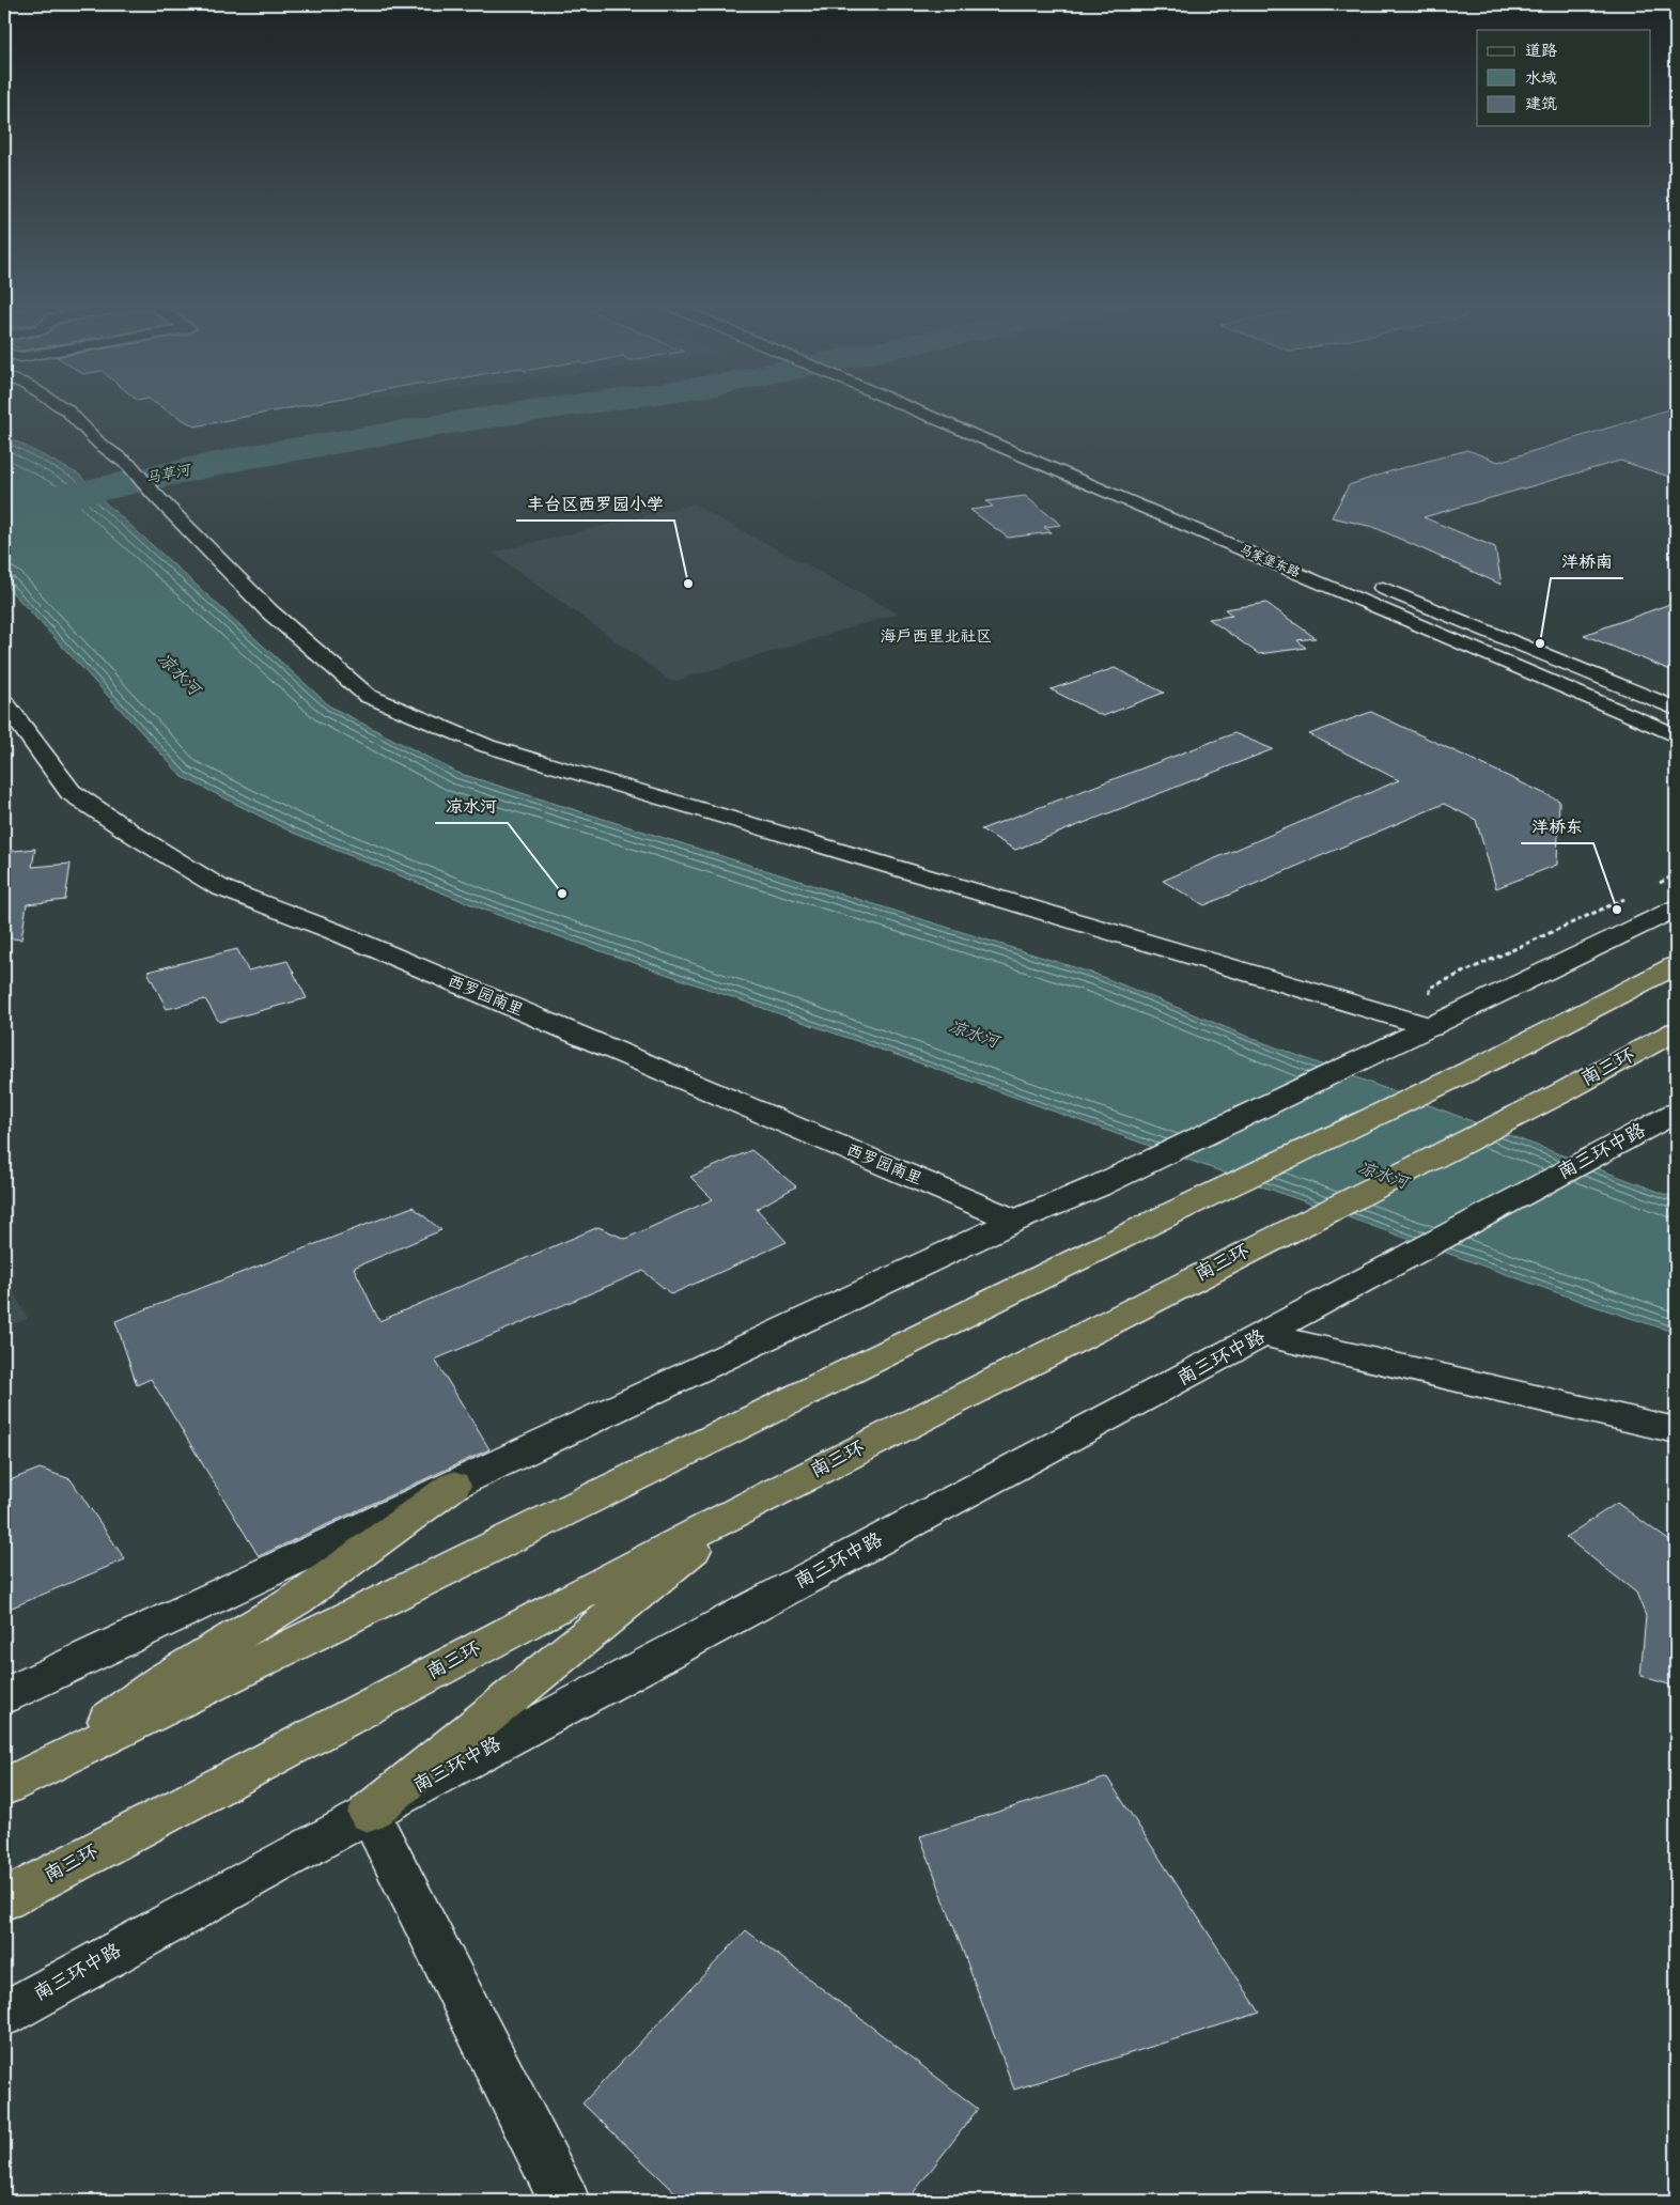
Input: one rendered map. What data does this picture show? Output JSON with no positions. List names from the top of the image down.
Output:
{
  "streets": {
    "highway": ["南三环"],
    "street": ["马家堡东路", "西罗园南里", "南三环中路"]
  },
  "districts": ["海户西里北社区"],
  "water": ["马草河", "凉水河"],
  "places": [
    "丰台区西罗园小学",
    "洋桥南",
    "凉水河",
    "洋桥东"
  ],
  "legend": ["道路", "水域", "建筑"]
}
